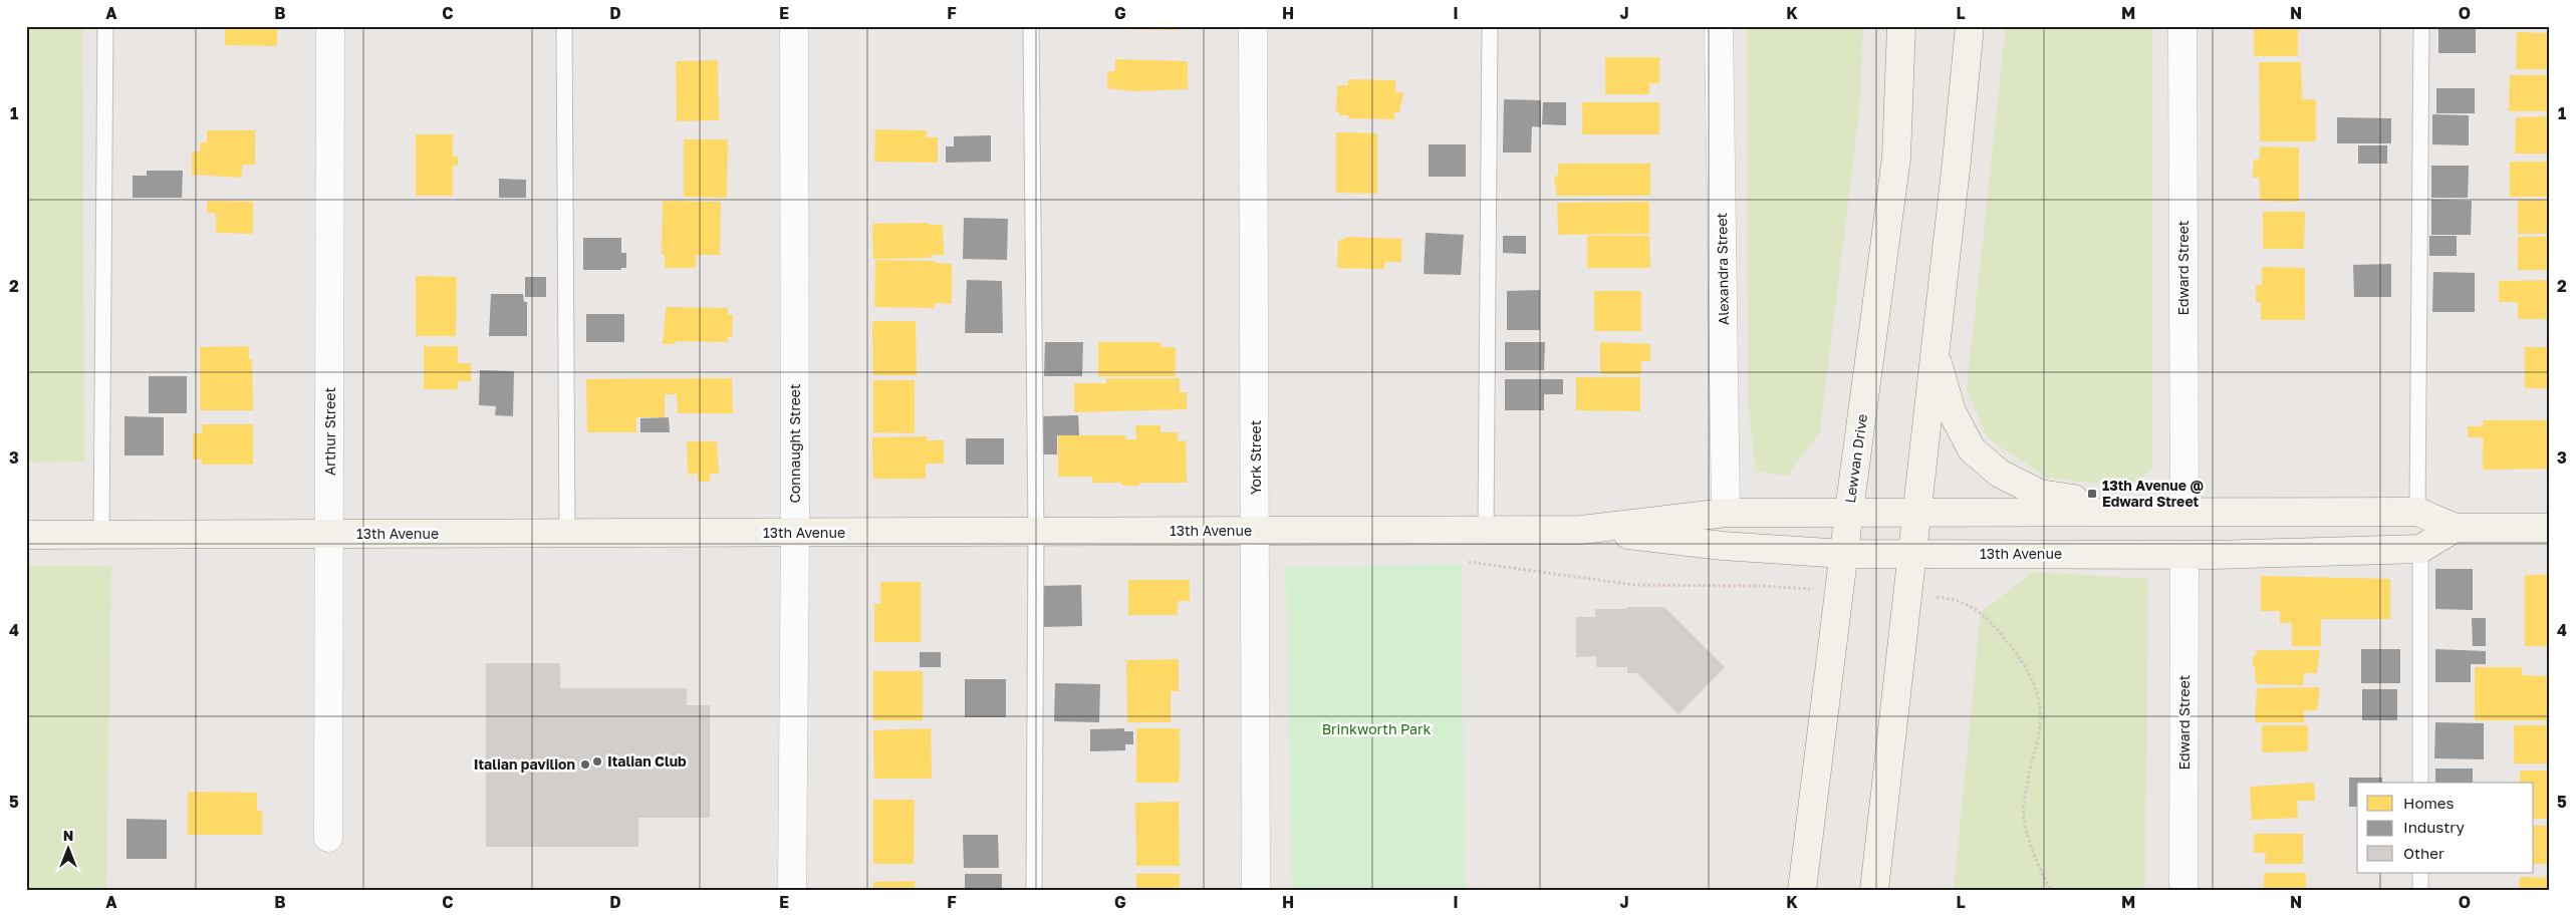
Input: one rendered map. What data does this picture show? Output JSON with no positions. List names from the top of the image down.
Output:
{
  "streets": {
    "street": [
      "Edward Street",
      "Alexandra Street",
      "Arthur Street",
      "Connaught Street",
      "York Street",
      "Lewvan Drive",
      "13th Avenue"
    ]
  },
  "crossings": [
    ["Edward Street", "13th Avenue"],
    ["Alexandra Street", "13th Avenue"],
    ["Arthur Street", "13th Avenue"],
    ["Connaught Street", "13th Avenue"],
    ["York Street", "13th Avenue"],
    ["Lewvan Drive", "13th Avenue"]
  ],
  "parks": ["Brinkworth Park"],
  "places": {
    "transit": ["13th Avenue @ Edward Street"],
    "other": ["Italian Club", "Italian pavilion"]
  },
  "legend": ["Homes", "Industry", "Other"],
  "north": "top",
  "grid": {
    "columns": [
      "A",
      "B",
      "C",
      "D",
      "E",
      "F",
      "G",
      "H",
      "I",
      "J",
      "K",
      "L",
      "M",
      "N",
      "O"
    ],
    "rows": [
      "1",
      "2",
      "3",
      "4",
      "5"
    ]
  }
}
